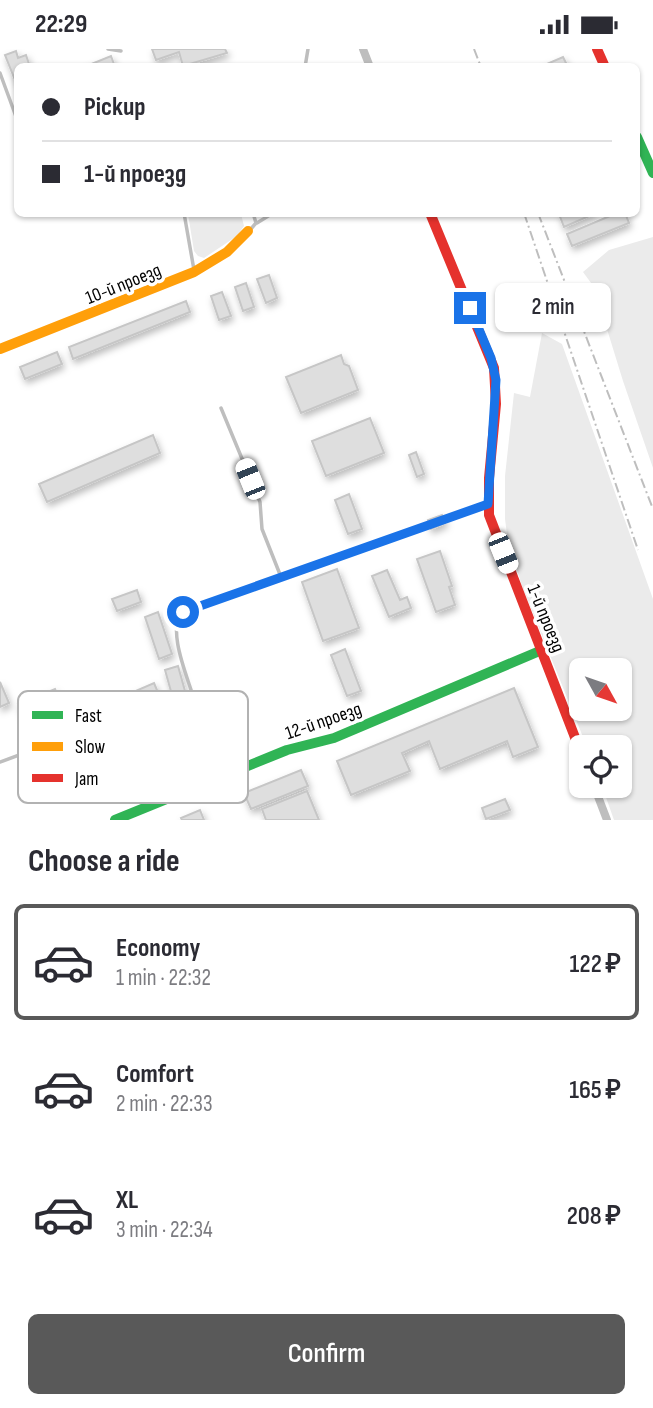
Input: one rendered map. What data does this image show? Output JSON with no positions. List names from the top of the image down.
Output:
{
  "streets": {
    "street": ["10-й проезд", "1-й проезд", "12-й проезд"]
  },
  "crossings": [
    ["1-й проезд", "12-й проезд"]
  ],
  "legend": ["Fast", "Slow", "Jam"],
  "north": "bottom right",
  "page": {
    "status": "22:29",
    "banner": ["Pickup", "1-й проезд"],
    "bubble": "2 min",
    "heading": "Choose a ride",
    "list": [
      {
        "name": "Economy",
        "note": "1 min · 22:32",
        "value": "122 ₽"
      },
      {
        "name": "Comfort",
        "note": "2 min · 22:33",
        "value": "165 ₽"
      },
      {
        "name": "XL",
        "note": "3 min · 22:34",
        "value": "208 ₽"
      }
    ],
    "buttons": "Confirm"
  }
}
